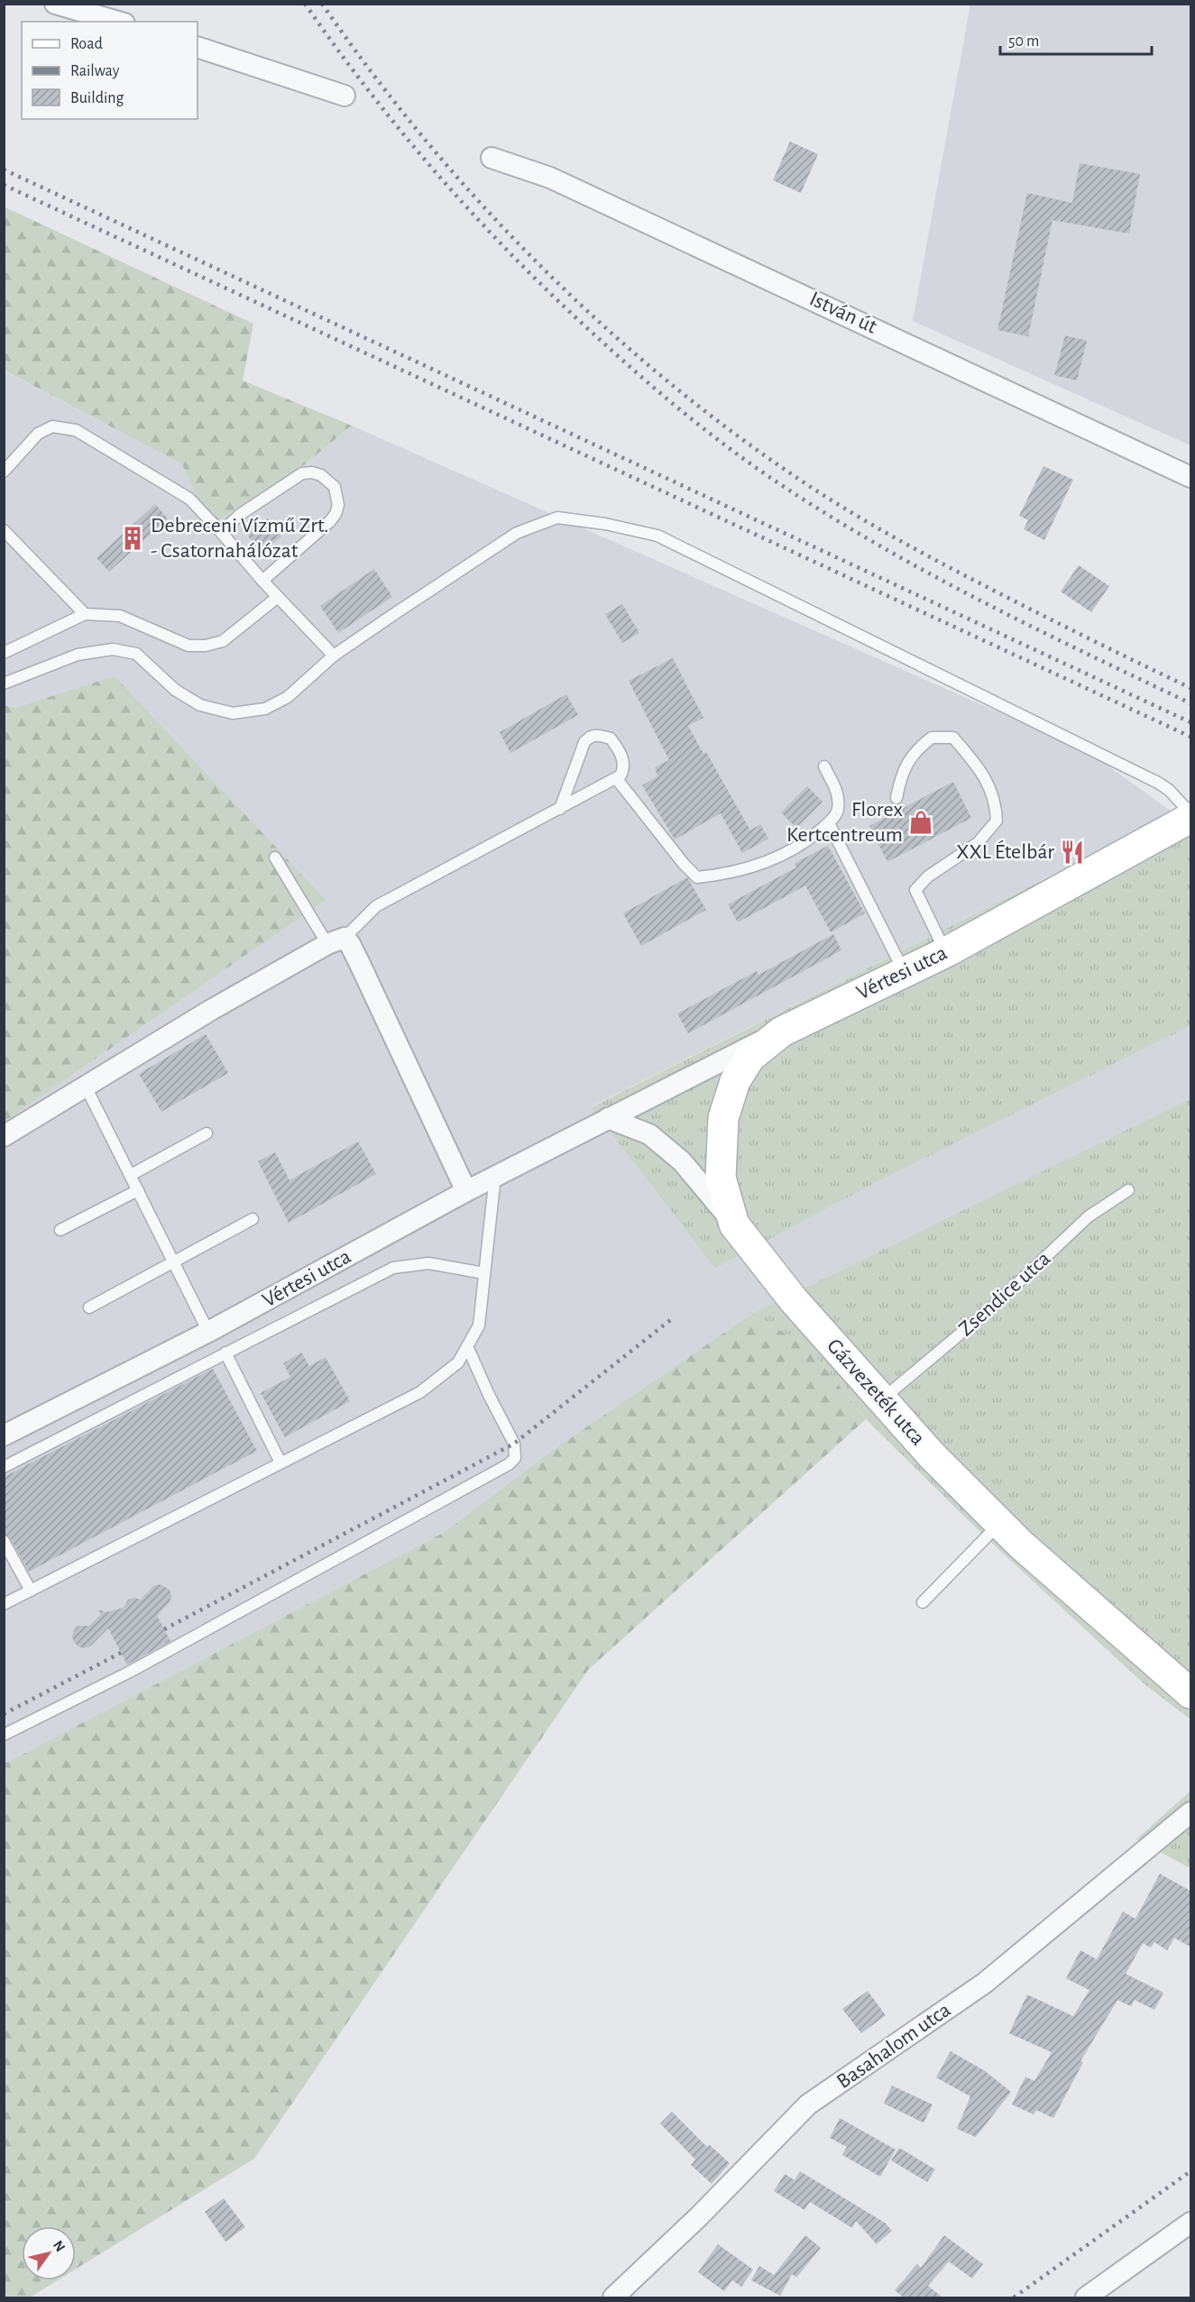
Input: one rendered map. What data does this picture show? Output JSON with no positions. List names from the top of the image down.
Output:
{
  "streets": {
    "street": [
      "István út",
      "Vértesi utca",
      "Gázvezeték utca",
      "Basahalom utca"
    ],
    "lane": ["Zsendice utca"]
  },
  "crossings": [
    ["Vértesi utca", "Gázvezeték utca"],
    ["Zsendice utca", "Gázvezeték utca"]
  ],
  "places": {
    "building": ["Debreceni Vízmű Zrt. - Csatornahálózat"],
    "shop": ["Florex Kertcentreum"],
    "restaurant": ["XXL Ételbár"]
  },
  "legend": ["Road", "Railway", "Building"],
  "scale_bar": "50 m",
  "north": "top right"
}
